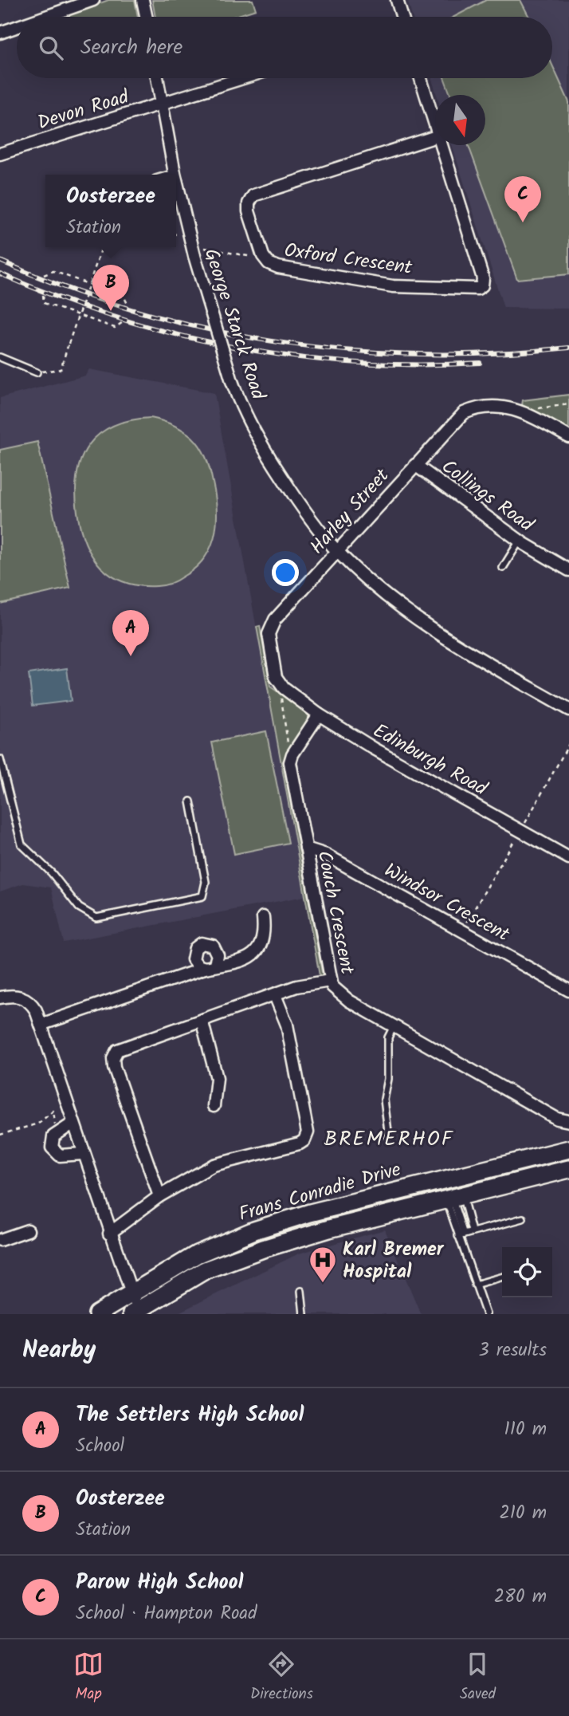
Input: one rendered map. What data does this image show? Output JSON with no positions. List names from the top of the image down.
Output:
{
  "streets": {
    "main road": ["Frans Conradie Drive"],
    "street": [
      "Devon Road",
      "Oxford Crescent",
      "George Starck Road",
      "Collings Road",
      "Harley Street",
      "Edinburgh Road",
      "Windsor Crescent",
      "Couch Crescent"
    ]
  },
  "crossings": [
    ["Devon Road", "George Starck Road"],
    ["George Starck Road", "Harley Street"],
    ["Collings Road", "Harley Street"],
    ["Harley Street", "Edinburgh Road"],
    ["Windsor Crescent", "Couch Crescent"]
  ],
  "districts": ["BREMERHOF"],
  "places": {
    "hospital": ["Karl Bremer Hospital"]
  },
  "north": "bottom",
  "page": {
    "search": "Search here",
    "popup": ["Oosterzee", "Station"],
    "pins": ["C", "B", "A"],
    "heading": ["Nearby", "3 results"],
    "list": [
      {
        "mark": "A",
        "name": "The Settlers High School",
        "note": "School",
        "value": "110 m"
      },
      {
        "mark": "B",
        "name": "Oosterzee",
        "note": "Station",
        "value": "210 m"
      },
      {
        "mark": "C",
        "name": "Parow High School",
        "note": "School · Hampton Road",
        "value": "280 m"
      }
    ],
    "nav": ["Map", "Directions", "Saved"]
  }
}
